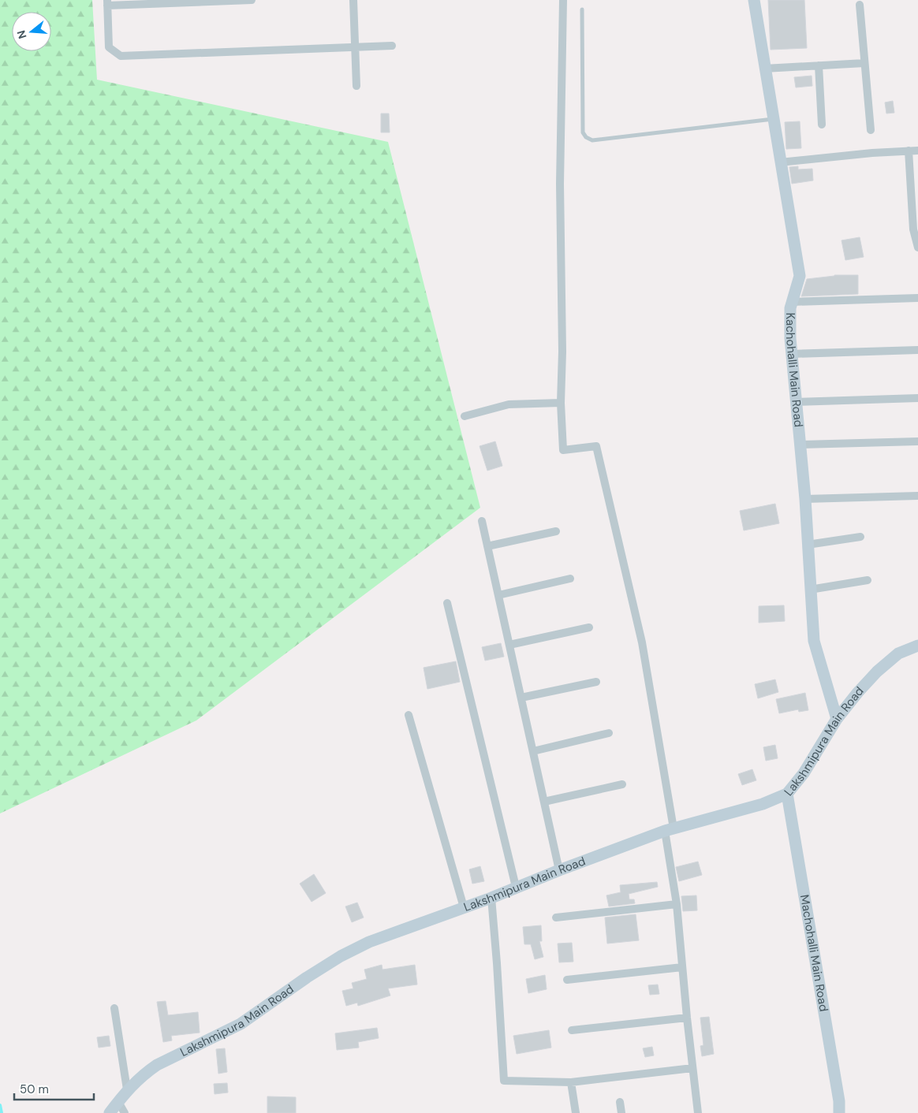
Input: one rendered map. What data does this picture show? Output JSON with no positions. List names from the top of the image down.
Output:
{
  "streets": {
    "street": ["Kachohalli Main Road", "Lakshmipura Main Road", "Machohalli Main Road"]
  },
  "crossings": [
    ["Kachohalli Main Road", "Lakshmipura Main Road"],
    ["Lakshmipura Main Road", "Machohalli Main Road"]
  ],
  "scale_bar": "50 m",
  "north": "left"
}
